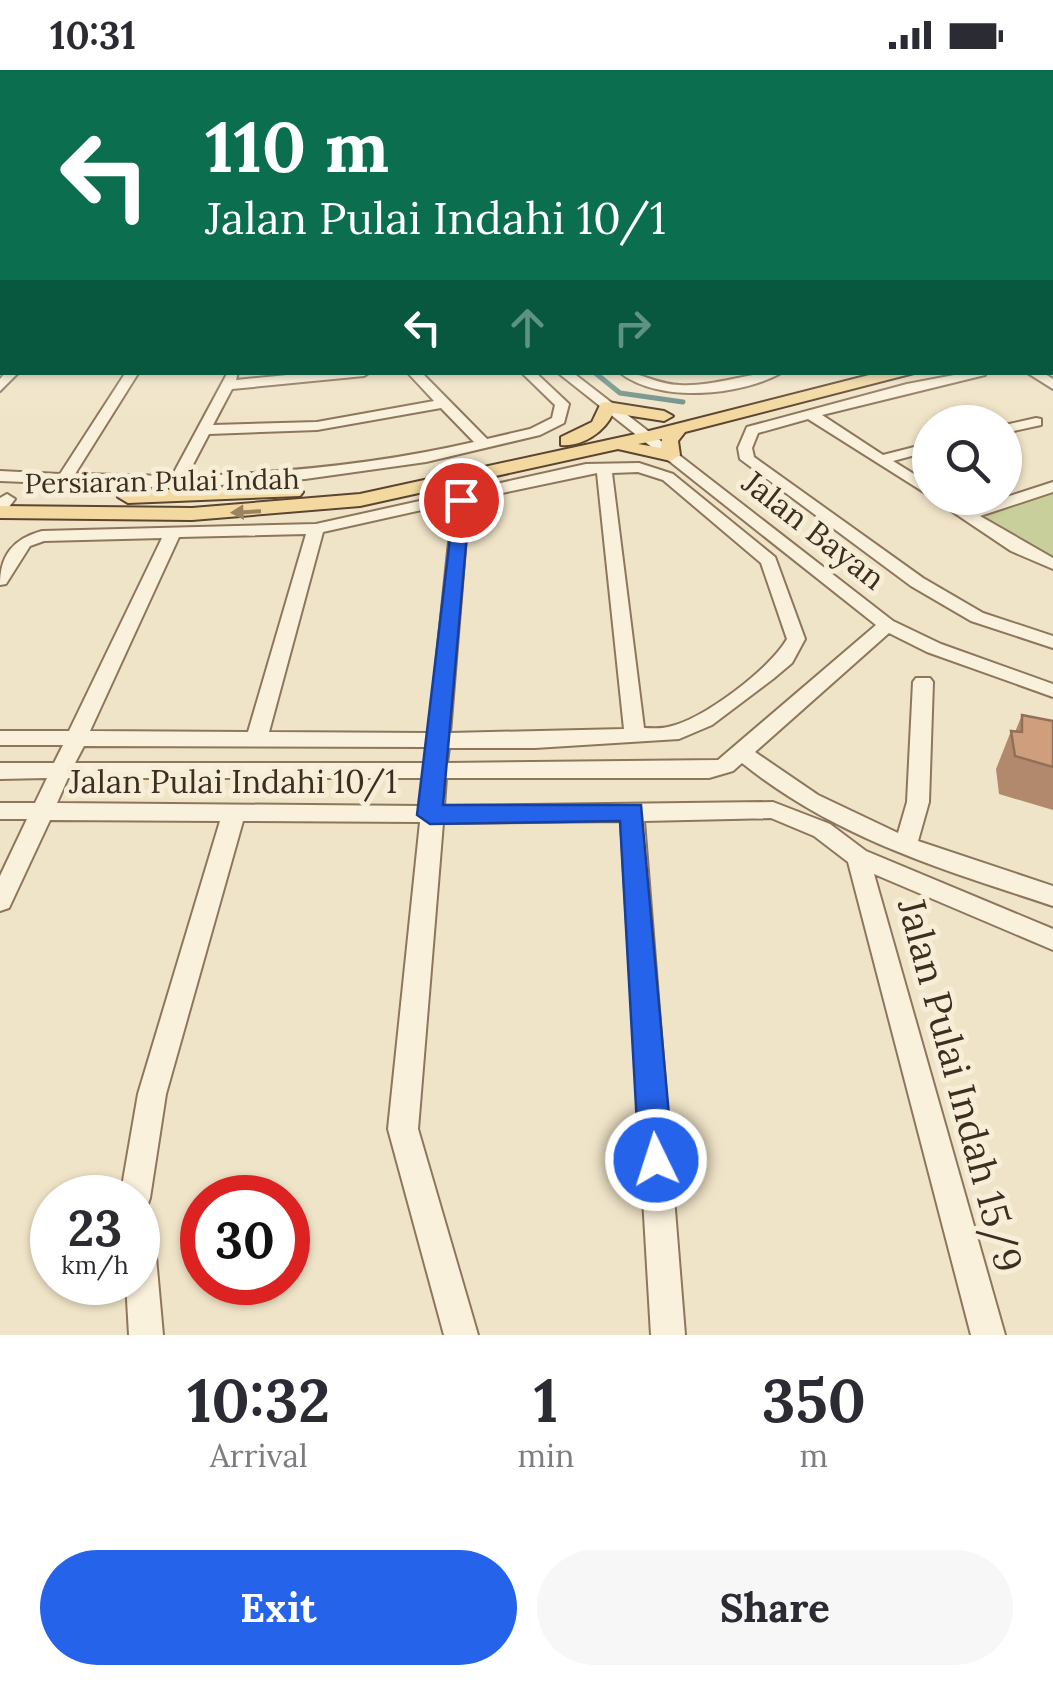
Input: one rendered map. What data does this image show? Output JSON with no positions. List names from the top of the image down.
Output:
{
  "streets": {
    "main road": ["Persiaran Pulai Indah"],
    "street": ["Jalan Bayan", "Jalan Pulai Indahi 10/1", "Jalan Pulai Indah 15/9"]
  },
  "crossings": [
    ["Persiaran Pulai Indah", "Jalan Bayan"],
    ["Jalan Pulai Indahi 10/1", "Jalan Pulai Indah 15/9"]
  ],
  "page": {
    "status": "10:31",
    "turn": ["110 m", "Jalan Pulai Indahi 10/1"],
    "speed": "23 km/h",
    "limit": "30",
    "eta": [
      "10:32",
      "Arrival",
      "1",
      "min",
      "350",
      "m"
    ],
    "buttons": ["Exit", "Share"]
  }
}
